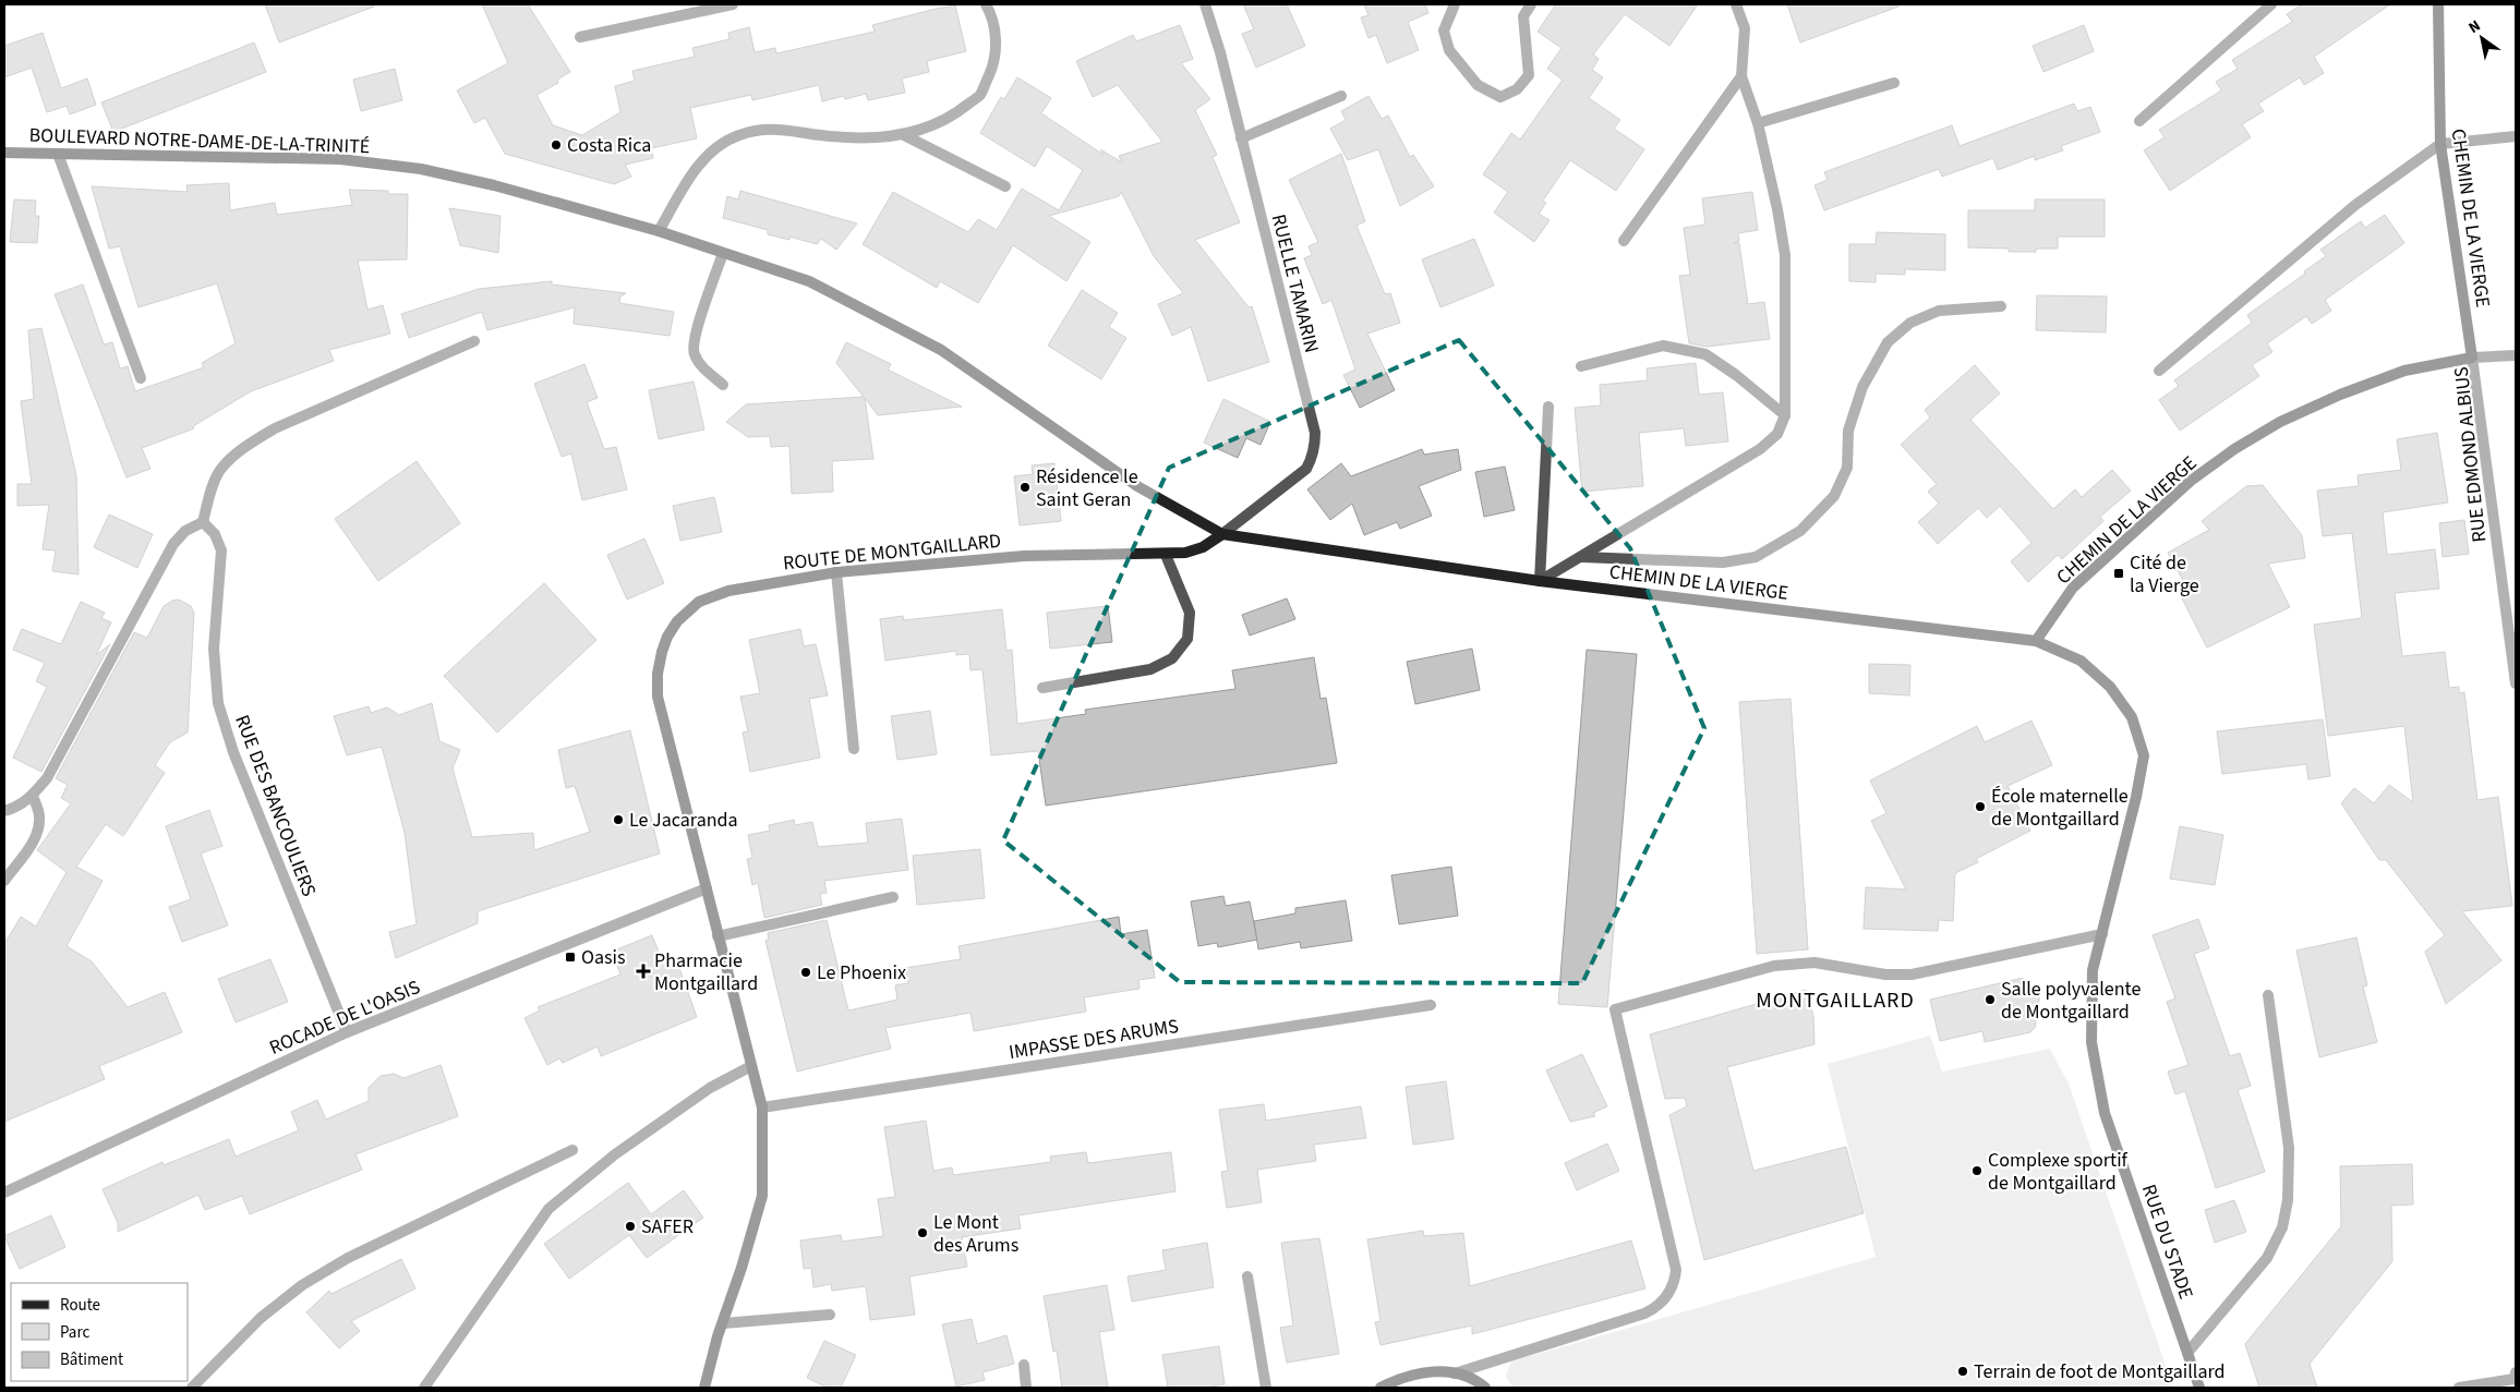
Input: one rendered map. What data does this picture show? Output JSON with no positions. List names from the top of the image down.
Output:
{
  "streets": {
    "street": [
      "BOULEVARD NOTRE-DAME-DE-LA-TRINITÉ",
      "CHEMIN DE LA VIERGE",
      "RUELLE TAMARIN",
      "RUE EDMOND ALBIUS",
      "ROUTE DE MONTGAILLARD",
      "RUE DES BANCOULIERS",
      "ROCADE DE L'OASIS",
      "IMPASSE DES ARUMS",
      "RUE DU STADE"
    ]
  },
  "crossings": [
    ["BOULEVARD NOTRE-DAME-DE-LA-TRINITÉ", "CHEMIN DE LA VIERGE"],
    ["BOULEVARD NOTRE-DAME-DE-LA-TRINITÉ", "RUELLE TAMARIN"],
    ["BOULEVARD NOTRE-DAME-DE-LA-TRINITÉ", "ROUTE DE MONTGAILLARD"],
    ["CHEMIN DE LA VIERGE", "RUELLE TAMARIN"],
    ["CHEMIN DE LA VIERGE", "RUE EDMOND ALBIUS"],
    ["CHEMIN DE LA VIERGE", "ROUTE DE MONTGAILLARD"],
    ["CHEMIN DE LA VIERGE", "RUE DU STADE"],
    ["RUELLE TAMARIN", "ROUTE DE MONTGAILLARD"],
    ["ROUTE DE MONTGAILLARD", "ROCADE DE L'OASIS"],
    ["ROUTE DE MONTGAILLARD", "IMPASSE DES ARUMS"],
    ["RUE DES BANCOULIERS", "ROCADE DE L'OASIS"]
  ],
  "districts": ["MONTGAILLARD"],
  "places": {
    "other": [
      "Costa Rica",
      "Résidence le Saint Geran",
      "École maternelle de Montgaillard",
      "Le Jacaranda",
      "Le Phoenix",
      "Salle polyvalente de Montgaillard",
      "Complexe sportif de Montgaillard",
      "SAFER",
      "Le Mont des Arums",
      "Terrain de foot de Montgaillard"
    ],
    "transit": ["Cité de la Vierge", "Oasis"],
    "health": ["Pharmacie Montgaillard"]
  },
  "legend": ["Route", "Parc", "Bâtiment"],
  "north": "top left"
}
